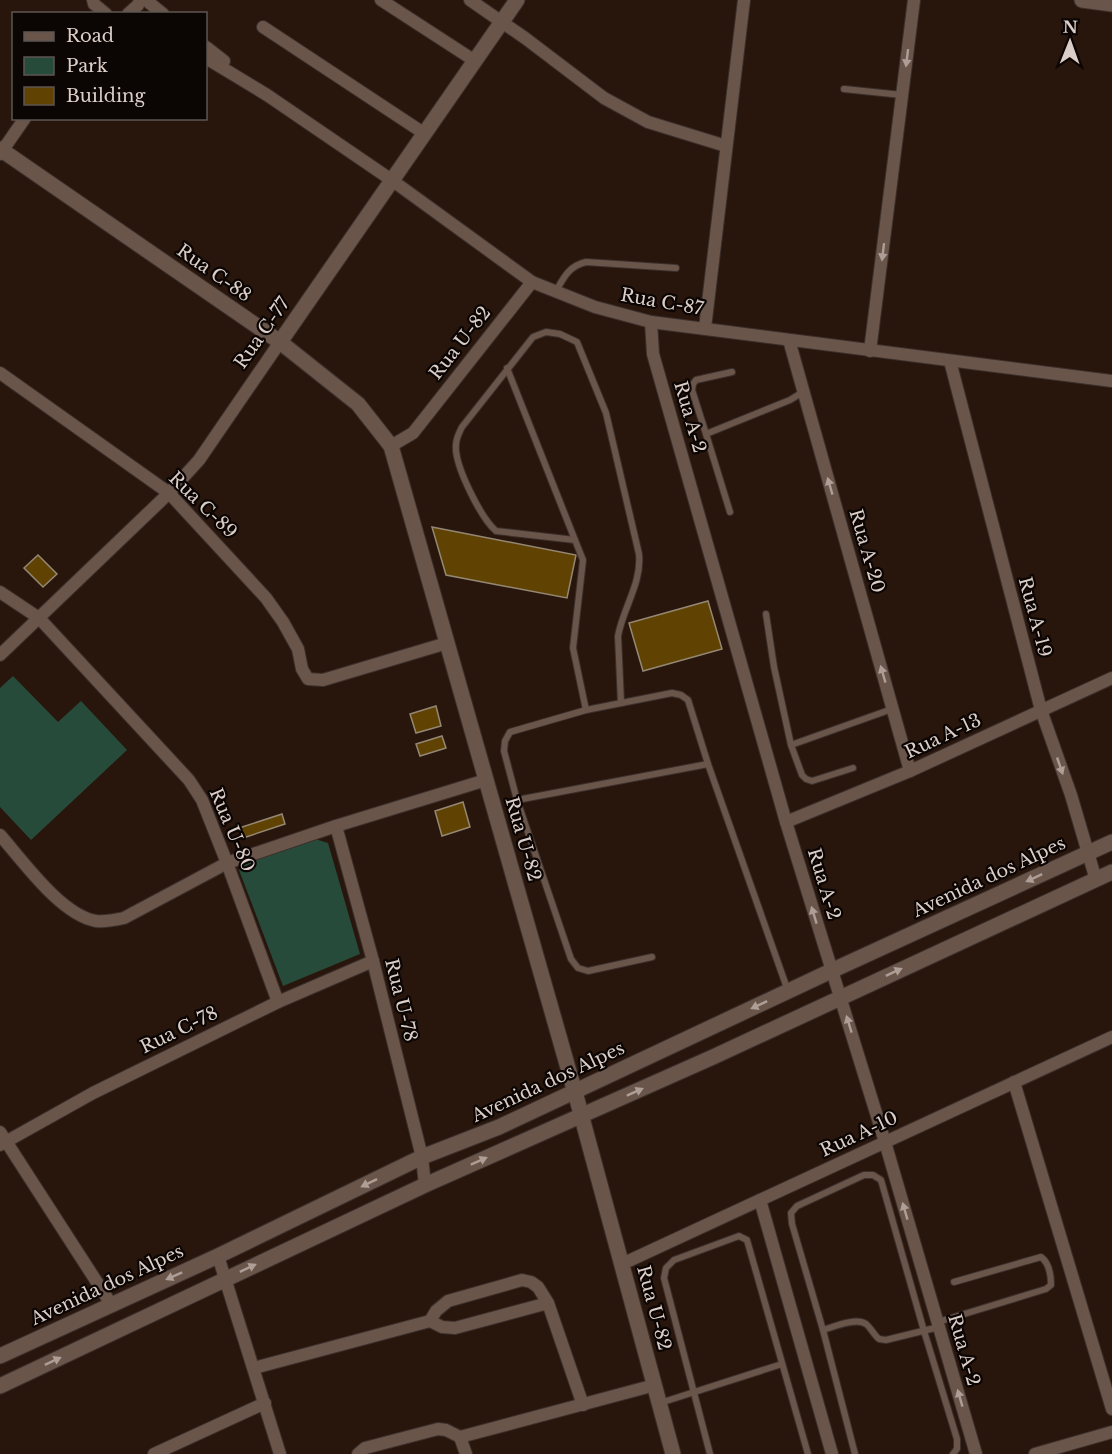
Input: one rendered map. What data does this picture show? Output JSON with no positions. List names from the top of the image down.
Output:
{
  "streets": {
    "main road": [
      "Rua C-88",
      "Rua C-77",
      "Rua U-82",
      "Avenida dos Alpes"
    ],
    "street": [
      "Rua C-87",
      "Rua A-2",
      "Rua C-89",
      "Rua A-20",
      "Rua A-19",
      "Rua A-13",
      "Rua U-80",
      "Rua U-78",
      "Rua C-78",
      "Rua A-10"
    ]
  },
  "crossings": [
    ["Rua C-88", "Rua C-77"],
    ["Rua C-88", "Rua U-82"],
    ["Rua C-87", "Rua C-77"],
    ["Rua C-87", "Rua U-82"],
    ["Rua C-87", "Rua A-2"],
    ["Rua C-87", "Rua A-20"],
    ["Rua C-87", "Rua A-19"],
    ["Rua C-77", "Rua C-89"],
    ["Rua C-77", "Rua U-80"],
    ["Rua U-82", "Rua C-89"],
    ["Rua U-82", "Avenida dos Alpes"],
    ["Rua U-82", "Rua A-10"],
    ["Rua A-2", "Rua A-13"],
    ["Rua A-2", "Avenida dos Alpes"],
    ["Rua A-2", "Rua A-10"],
    ["Rua A-20", "Rua A-13"],
    ["Rua A-19", "Rua A-13"],
    ["Rua A-19", "Avenida dos Alpes"],
    ["Rua U-80", "Rua C-78"],
    ["Avenida dos Alpes", "Rua U-78"],
    ["Rua U-78", "Rua C-78"]
  ],
  "one_way": ["Rua A-2", "Rua A-20"],
  "legend": ["Road", "Park", "Building"],
  "north": "top"
}
